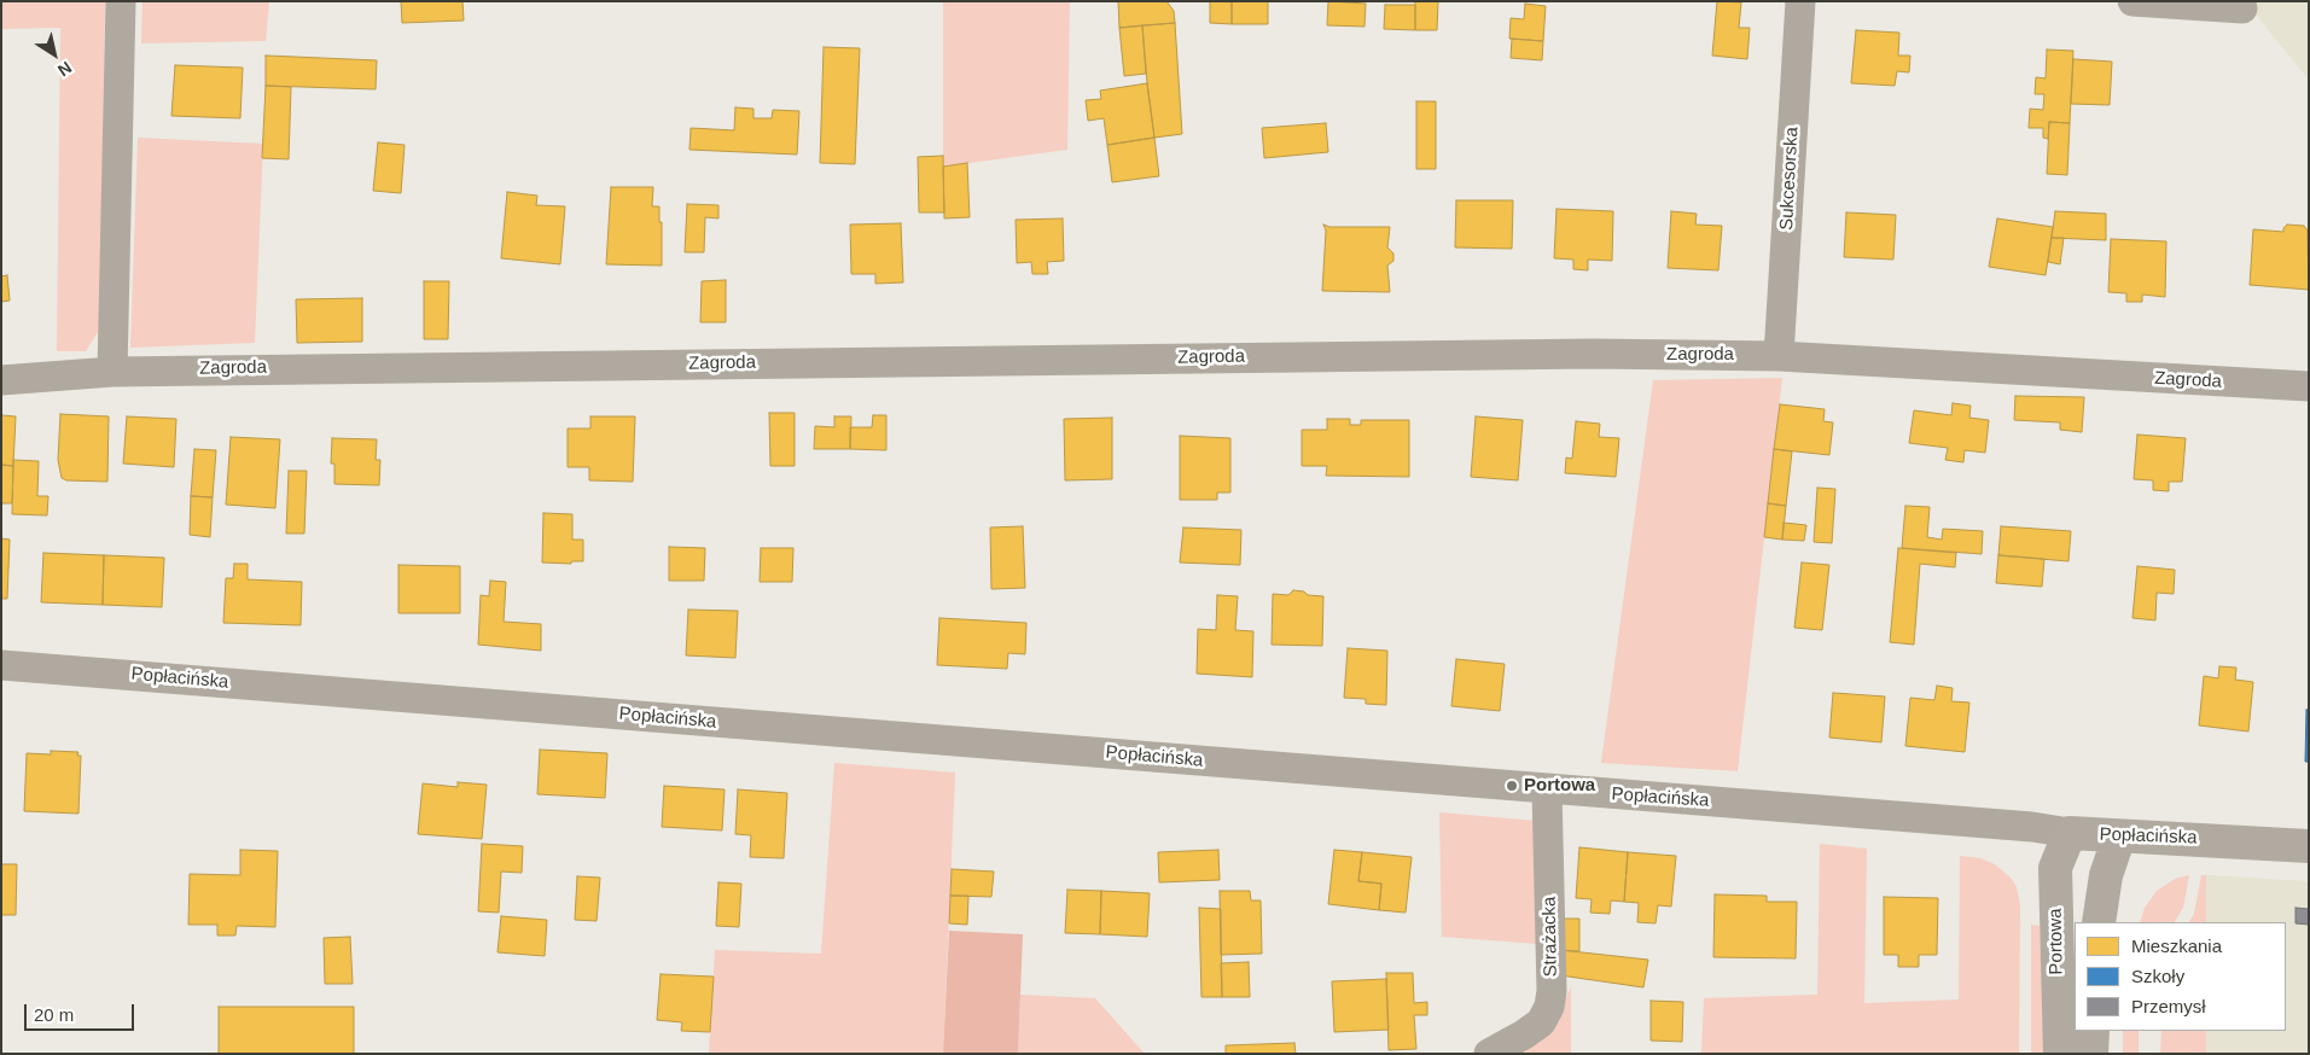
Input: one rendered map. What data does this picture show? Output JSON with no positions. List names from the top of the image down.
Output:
{
  "streets": {
    "main road": ["Popłacińska", "Portowa"],
    "street": ["Sukcesorska", "Zagroda", "Strażacka"]
  },
  "crossings": [
    ["Sukcesorska", "Zagroda"],
    ["Popłacińska", "Strażacka"],
    ["Popłacińska", "Portowa"]
  ],
  "places": ["Portowa"],
  "legend": ["Mieszkania", "Szkoły", "Przemysł"],
  "scale_bar": "20 m",
  "north": "bottom right"
}
